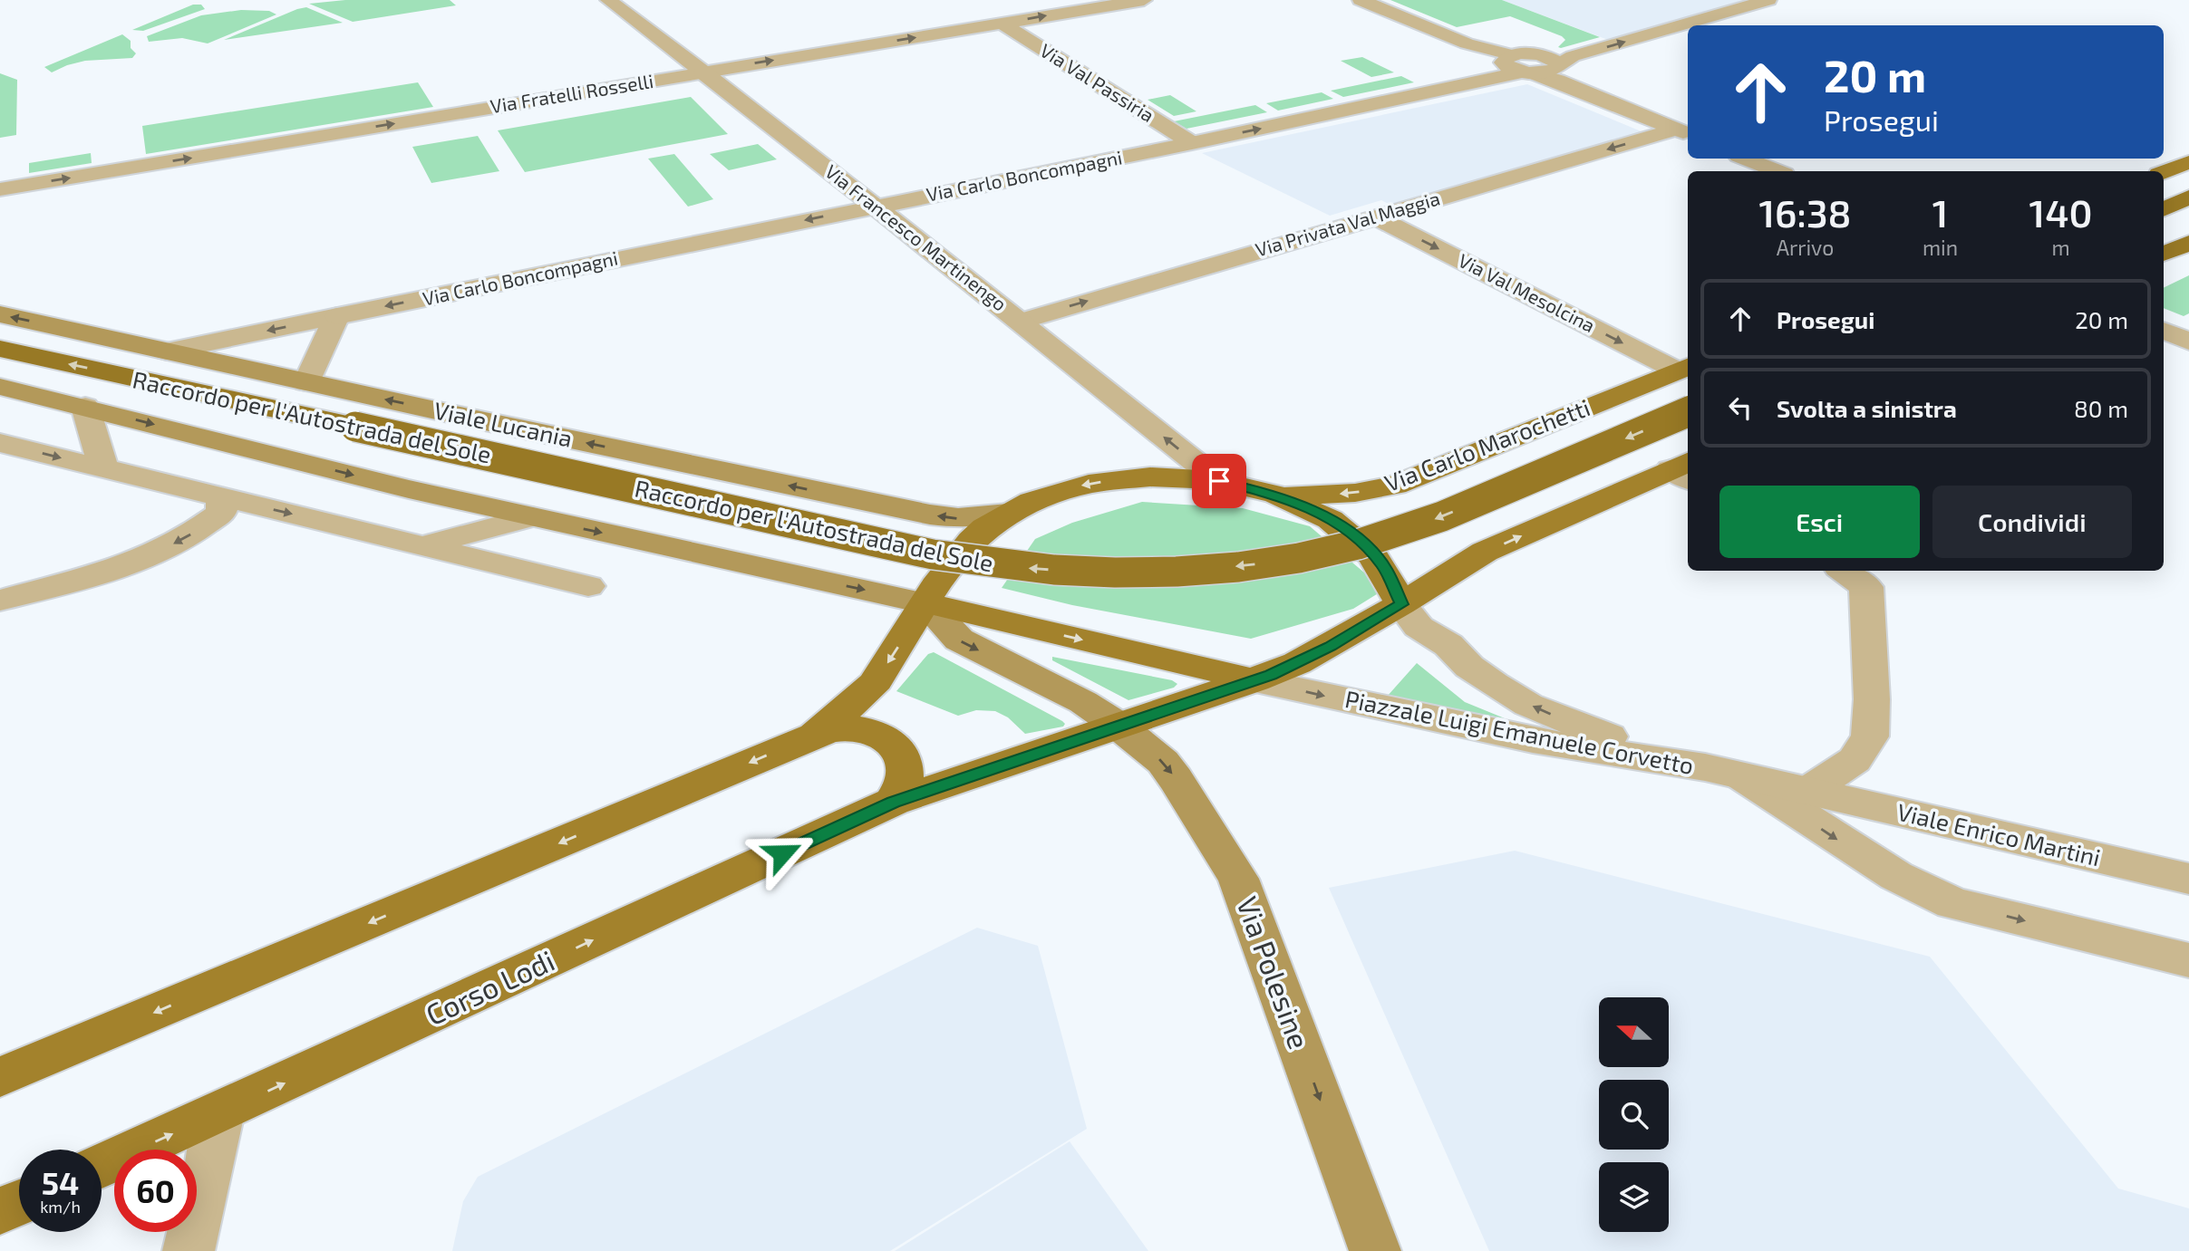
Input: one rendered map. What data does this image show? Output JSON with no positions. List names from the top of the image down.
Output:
{
  "streets": {
    "highway": ["Raccordo per l'Autostrada del Sole"],
    "main road": [
      "Viale Lucania",
      "Via Carlo Marochetti",
      "Piazzale Luigi Emanuele Corvetto",
      "Via Polesine",
      "Corso Lodi"
    ],
    "street": [
      "Via Val Passiria",
      "Via Fratelli Rosselli",
      "Via Carlo Boncompagni",
      "Via Privata Val Maggia",
      "Via Francesco Martinengo",
      "Via Val Mesolcina",
      "Viale Enrico Martini"
    ]
  },
  "crossings": [
    ["Via Val Passiria", "Via Fratelli Rosselli"],
    ["Via Val Passiria", "Via Carlo Boncompagni"],
    ["Via Fratelli Rosselli", "Via Francesco Martinengo"],
    ["Via Carlo Boncompagni", "Via Francesco Martinengo"],
    ["Via Carlo Boncompagni", "Viale Lucania"],
    ["Via Privata Val Maggia", "Via Francesco Martinengo"],
    ["Via Privata Val Maggia", "Via Val Mesolcina"],
    ["Via Francesco Martinengo", "Piazzale Luigi Emanuele Corvetto"],
    ["Via Val Mesolcina", "Via Carlo Marochetti"],
    ["Viale Lucania", "Piazzale Luigi Emanuele Corvetto"],
    ["Via Carlo Marochetti", "Piazzale Luigi Emanuele Corvetto"],
    ["Piazzale Luigi Emanuele Corvetto", "Viale Enrico Martini"]
  ],
  "one_way": ["Via Fratelli Rosselli", "Raccordo per l'Autostrada del Sole", "Via Polesine"],
  "north": "left",
  "page": {
    "turn": ["20 m", "Prosegui"],
    "eta": [
      "16:38",
      "Arrivo",
      "1",
      "min",
      "140",
      "m"
    ],
    "list": [
      {
        "name": "Prosegui",
        "value": "20 m"
      },
      {
        "name": "Svolta a sinistra",
        "value": "80 m"
      }
    ],
    "buttons": ["Esci", "Condividi"],
    "speed": "54 km/h",
    "limit": "60"
  }
}
